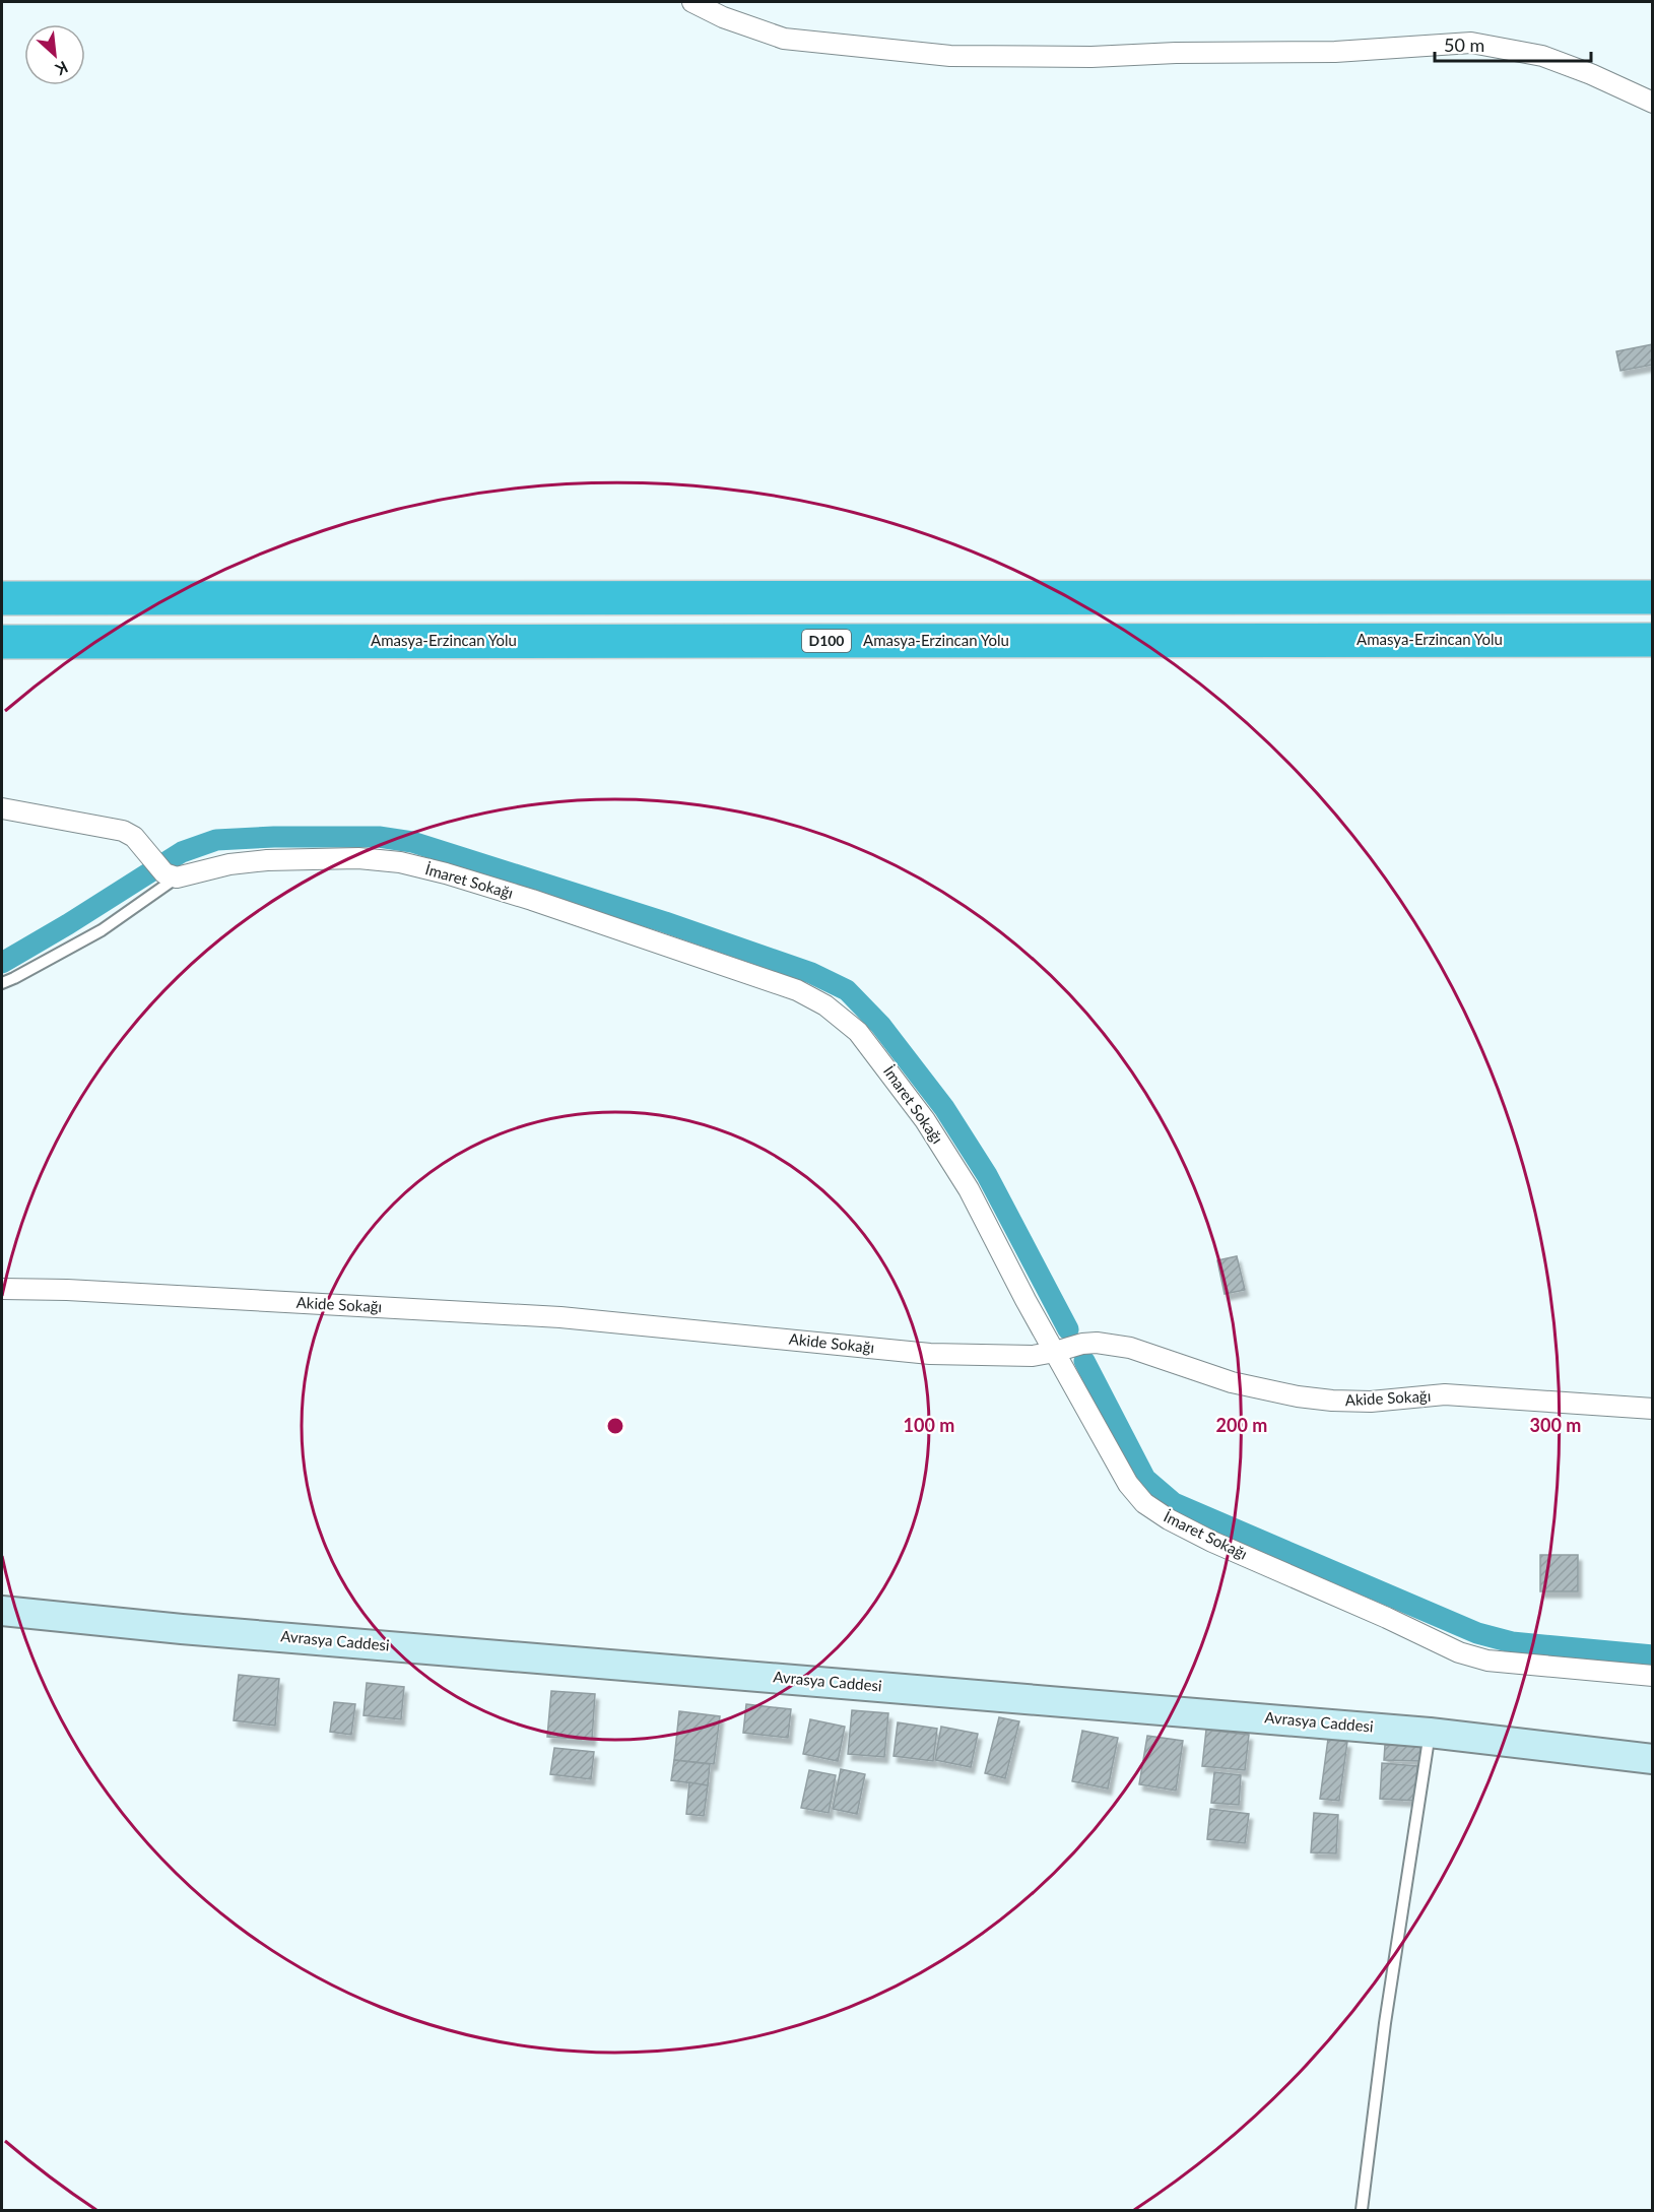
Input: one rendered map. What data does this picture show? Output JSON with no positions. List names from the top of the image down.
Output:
{
  "streets": {
    "highway": ["Amasya-Erzincan Yolu", "D100"],
    "street": ["İmaret Sokağı", "Akide Sokağı", "Avrasya Caddesi"]
  },
  "crossings": [
    ["İmaret Sokağı", "Akide Sokağı"]
  ],
  "scale_bar": "50 m",
  "north": "bottom right",
  "rings": ["100 m", "200 m", "300 m"]
}
